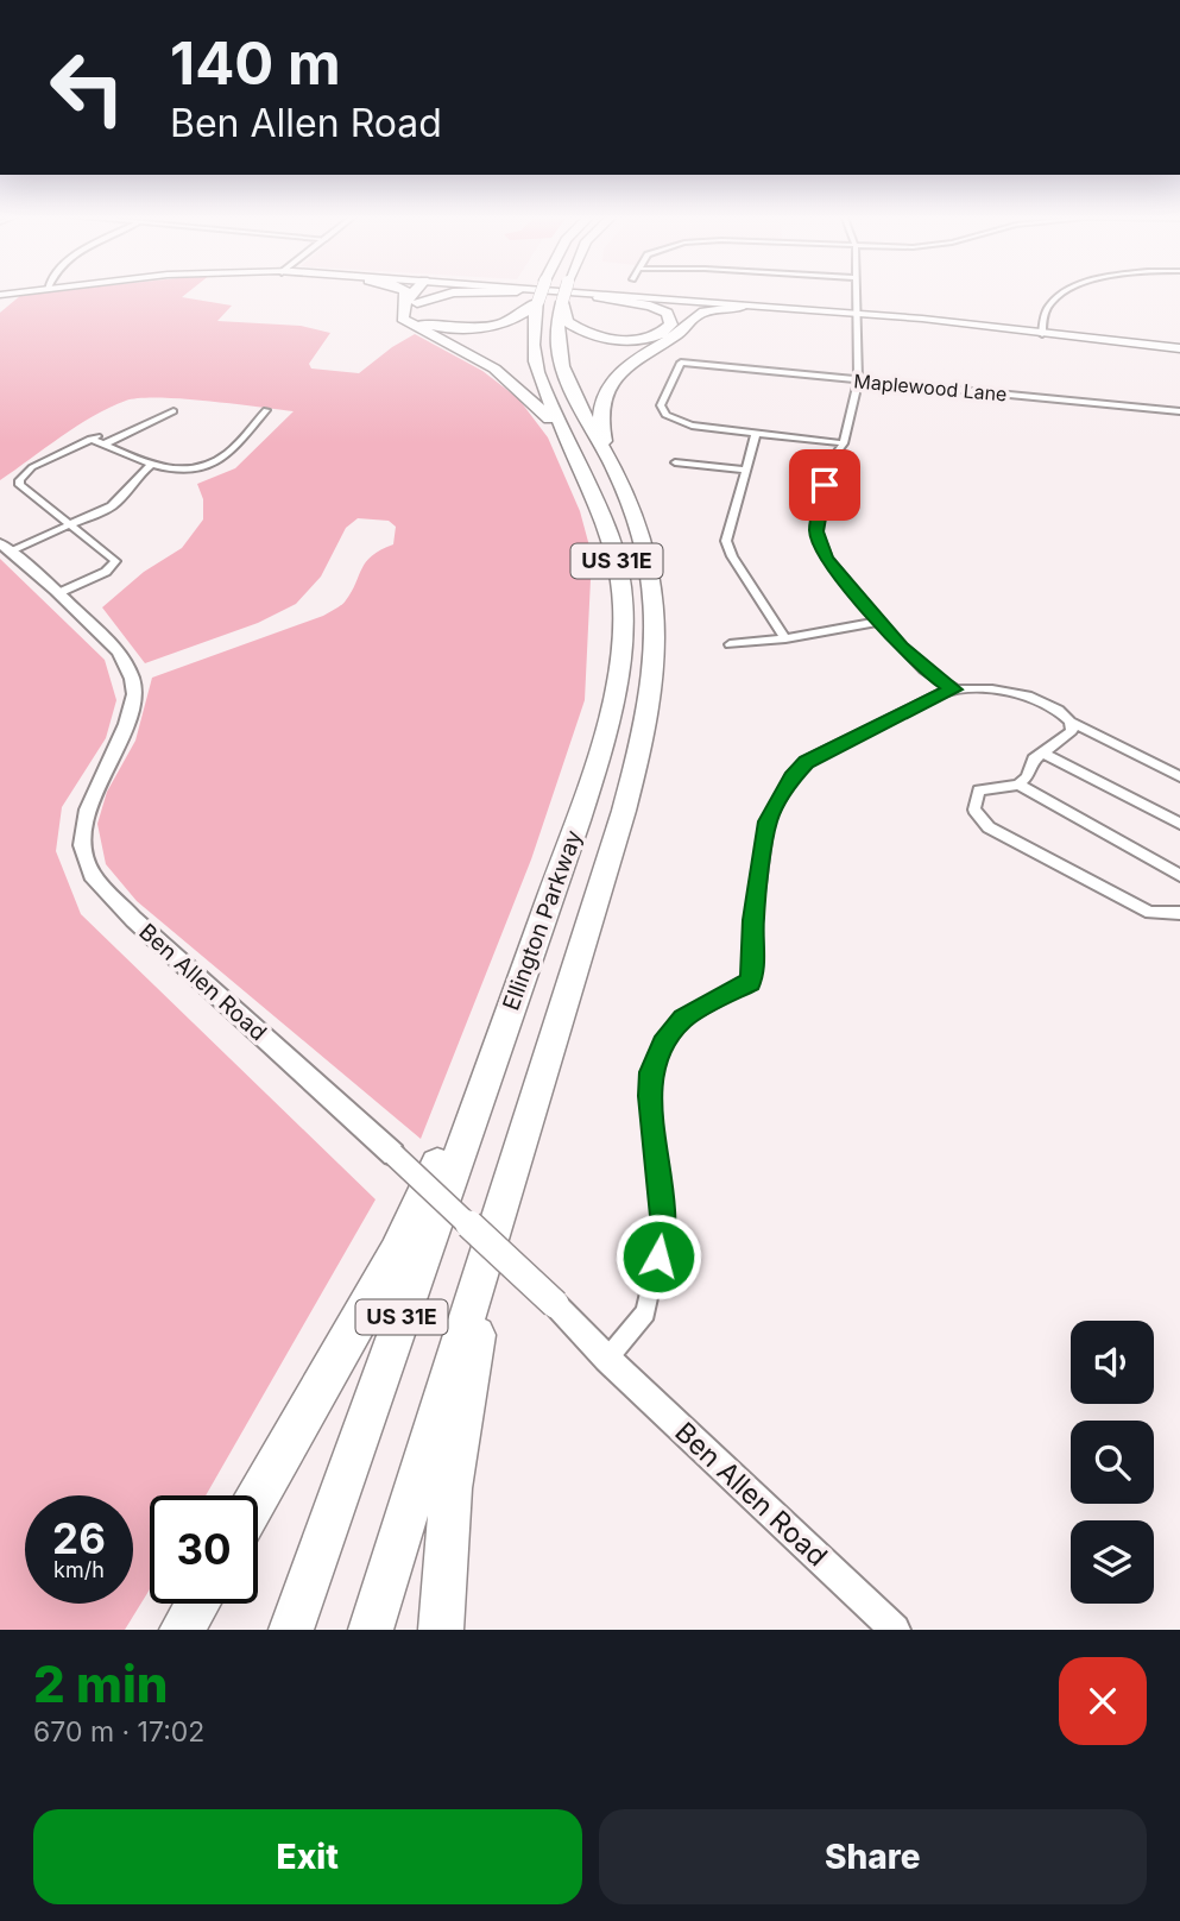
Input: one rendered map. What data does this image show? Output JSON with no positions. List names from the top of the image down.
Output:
{
  "streets": {
    "highway": ["US 31E", "Ellington Parkway"],
    "street": ["Maplewood Lane", "Ben Allen Road"]
  },
  "page": {
    "turn": ["140 m", "Ben Allen Road"],
    "speed": "26 km/h",
    "limit": "30",
    "heading": ["2 min", "670 m · 17:02"],
    "buttons": ["Exit", "Share"]
  }
}
